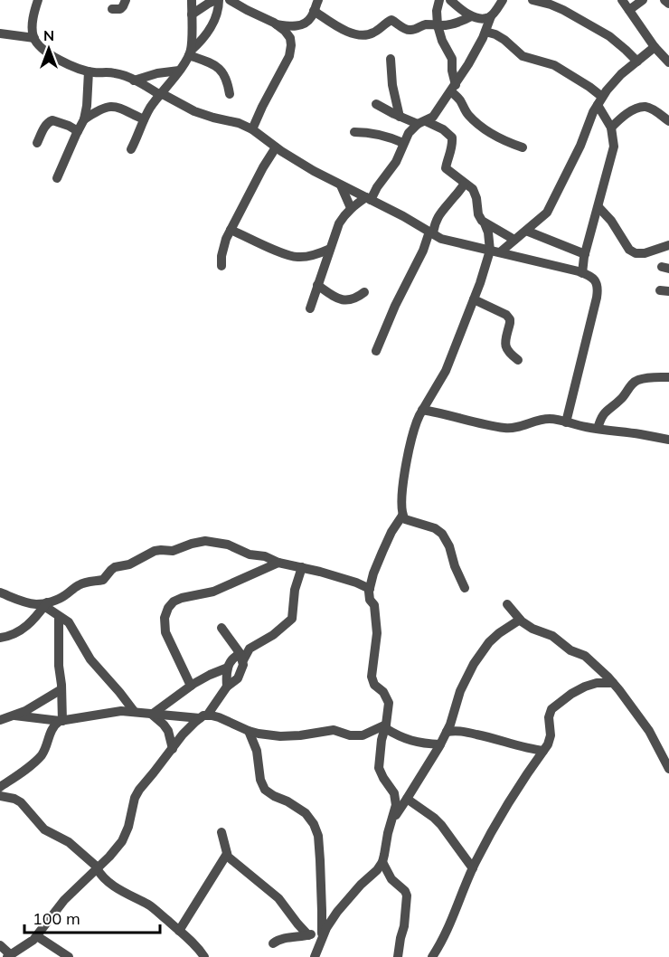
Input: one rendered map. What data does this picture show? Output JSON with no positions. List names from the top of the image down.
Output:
{
  "scale_bar": "100 m",
  "north": "top"
}
